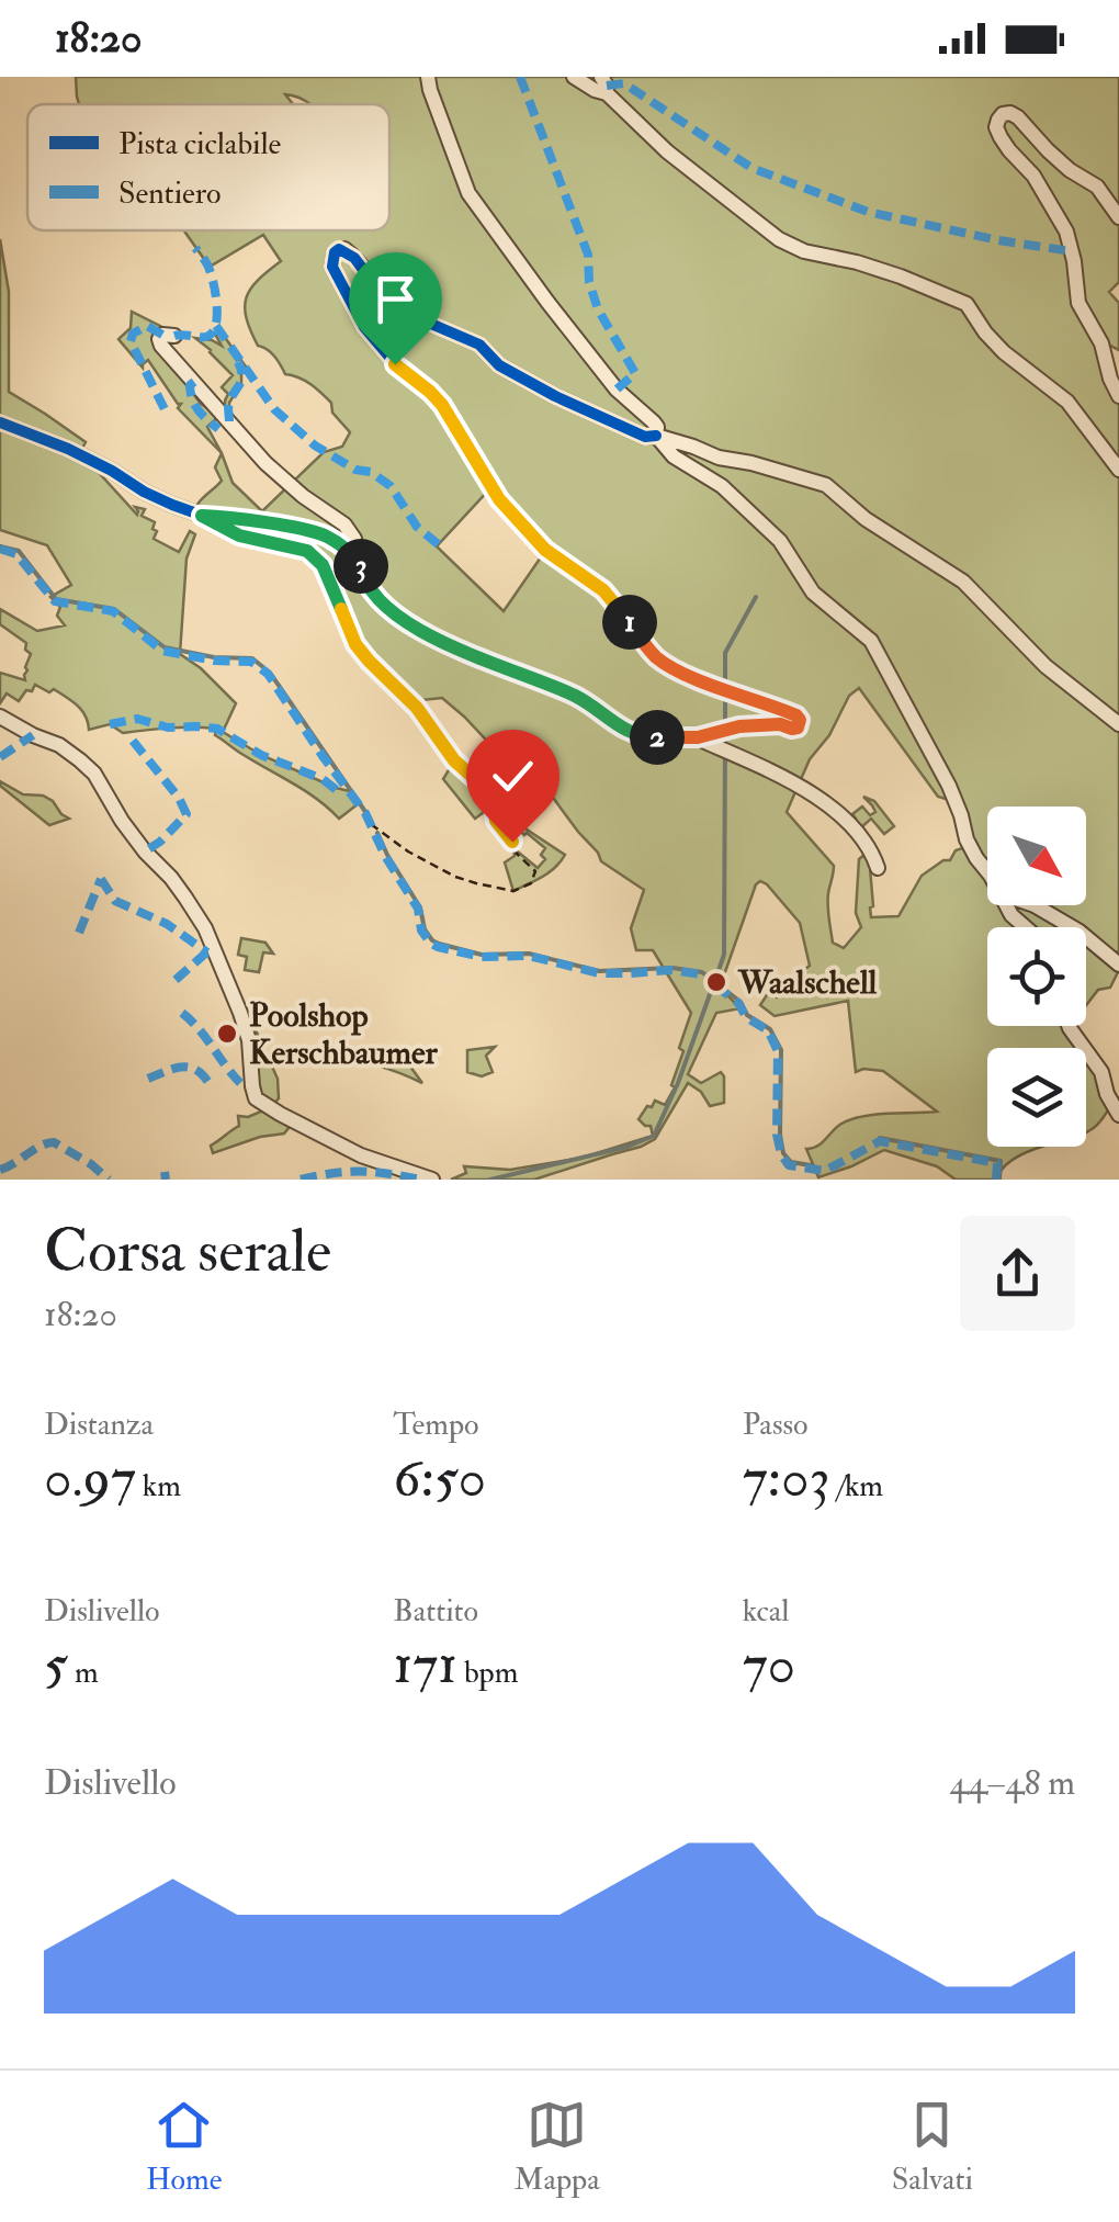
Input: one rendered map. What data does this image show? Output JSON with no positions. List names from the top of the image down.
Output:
{
  "places": ["Waalschell", "Poolshop Kerschbaumer"],
  "legend": ["Pista ciclabile", "Sentiero"],
  "north": "bottom right",
  "page": {
    "status": "18:20",
    "pins": ["3", "1", "2"],
    "heading": ["Corsa serale", "18:20"],
    "stats": [
      ["Distanza", "0.97 km"],
      ["Tempo", "6:50"],
      ["Passo", "7:03 /km"],
      ["Dislivello", "5 m"],
      ["Battito", "171 bpm"],
      ["kcal", "70"]
    ],
    "chart": ["Dislivello", "44–48 m"],
    "tabs": ["Home", "Mappa", "Salvati"]
  }
}
